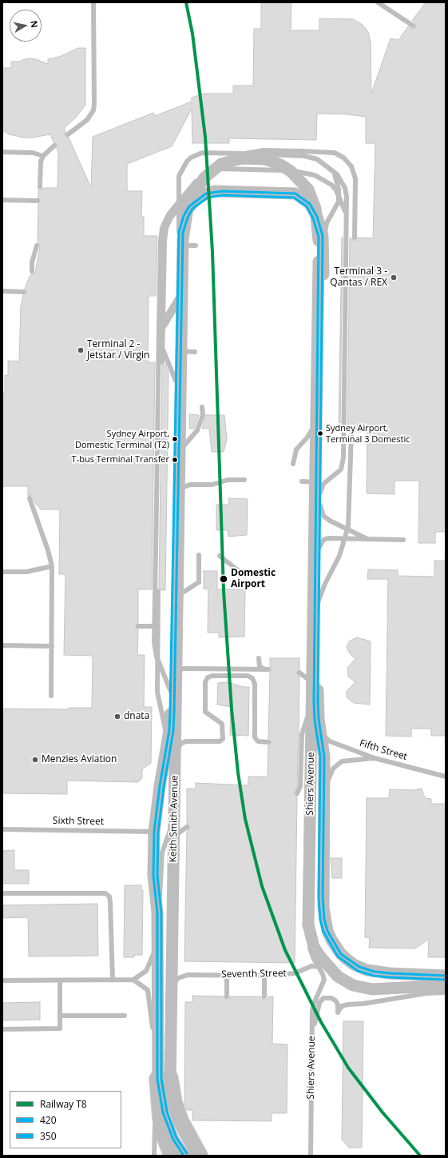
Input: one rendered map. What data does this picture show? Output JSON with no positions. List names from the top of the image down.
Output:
{
  "streets": {
    "street": ["Shiers Avenue", "Keith Smith Avenue"],
    "lane": ["Fifth Street", "Sixth Street", "Seventh Street"]
  },
  "crossings": [
    ["Fifth Street", "Shiers Avenue"],
    ["Shiers Avenue", "Keith Smith Avenue"],
    ["Shiers Avenue", "Seventh Street"],
    ["Keith Smith Avenue", "Sixth Street"],
    ["Keith Smith Avenue", "Seventh Street"]
  ],
  "places": [
    "Terminal 3 - Qantas / REX",
    "Terminal 2 - Jetstar / Virgin",
    "Sydney Airport, Terminal 3 Domestic",
    "Sydney Airport, Domestic Terminal (T2)",
    "T-bus Terminal Transfer",
    "Domestic Airport",
    "dnata",
    "Menzies Aviation"
  ],
  "lines": ["rail line T8", "transit line 420", "transit line 350"],
  "legend": ["Railway T8", "420", "350"],
  "north": "right"
}
